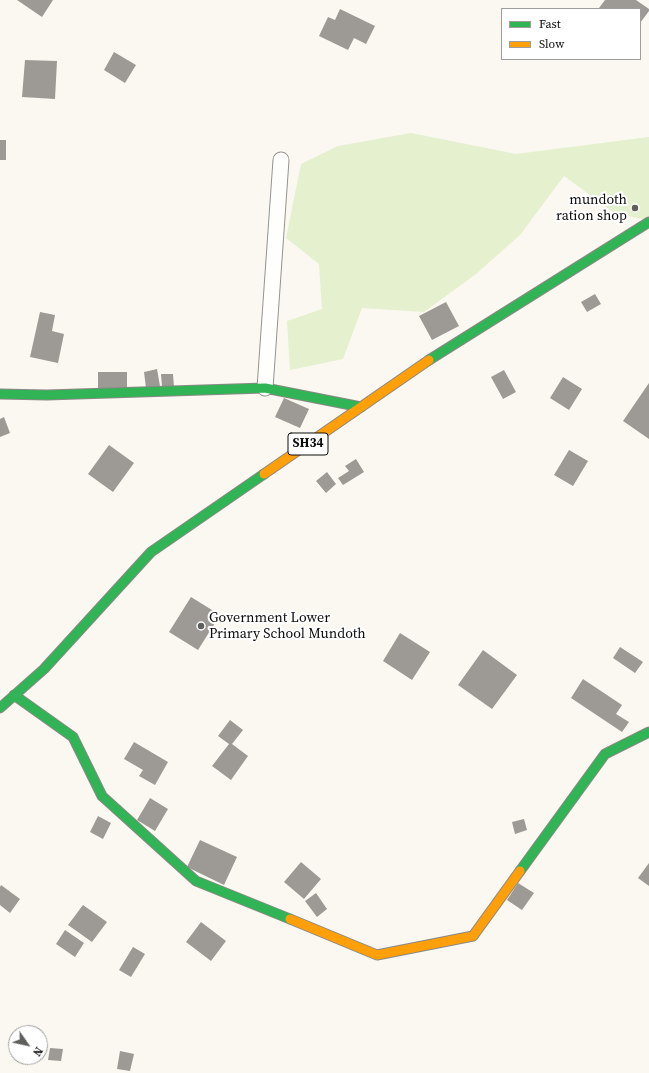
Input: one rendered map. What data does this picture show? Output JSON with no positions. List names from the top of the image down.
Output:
{
  "streets": {
    "street": ["SH34"]
  },
  "places": ["mundoth ration shop", "Government Lower Primary School Mundoth"],
  "legend": ["Fast", "Slow"],
  "north": "bottom right"
}
